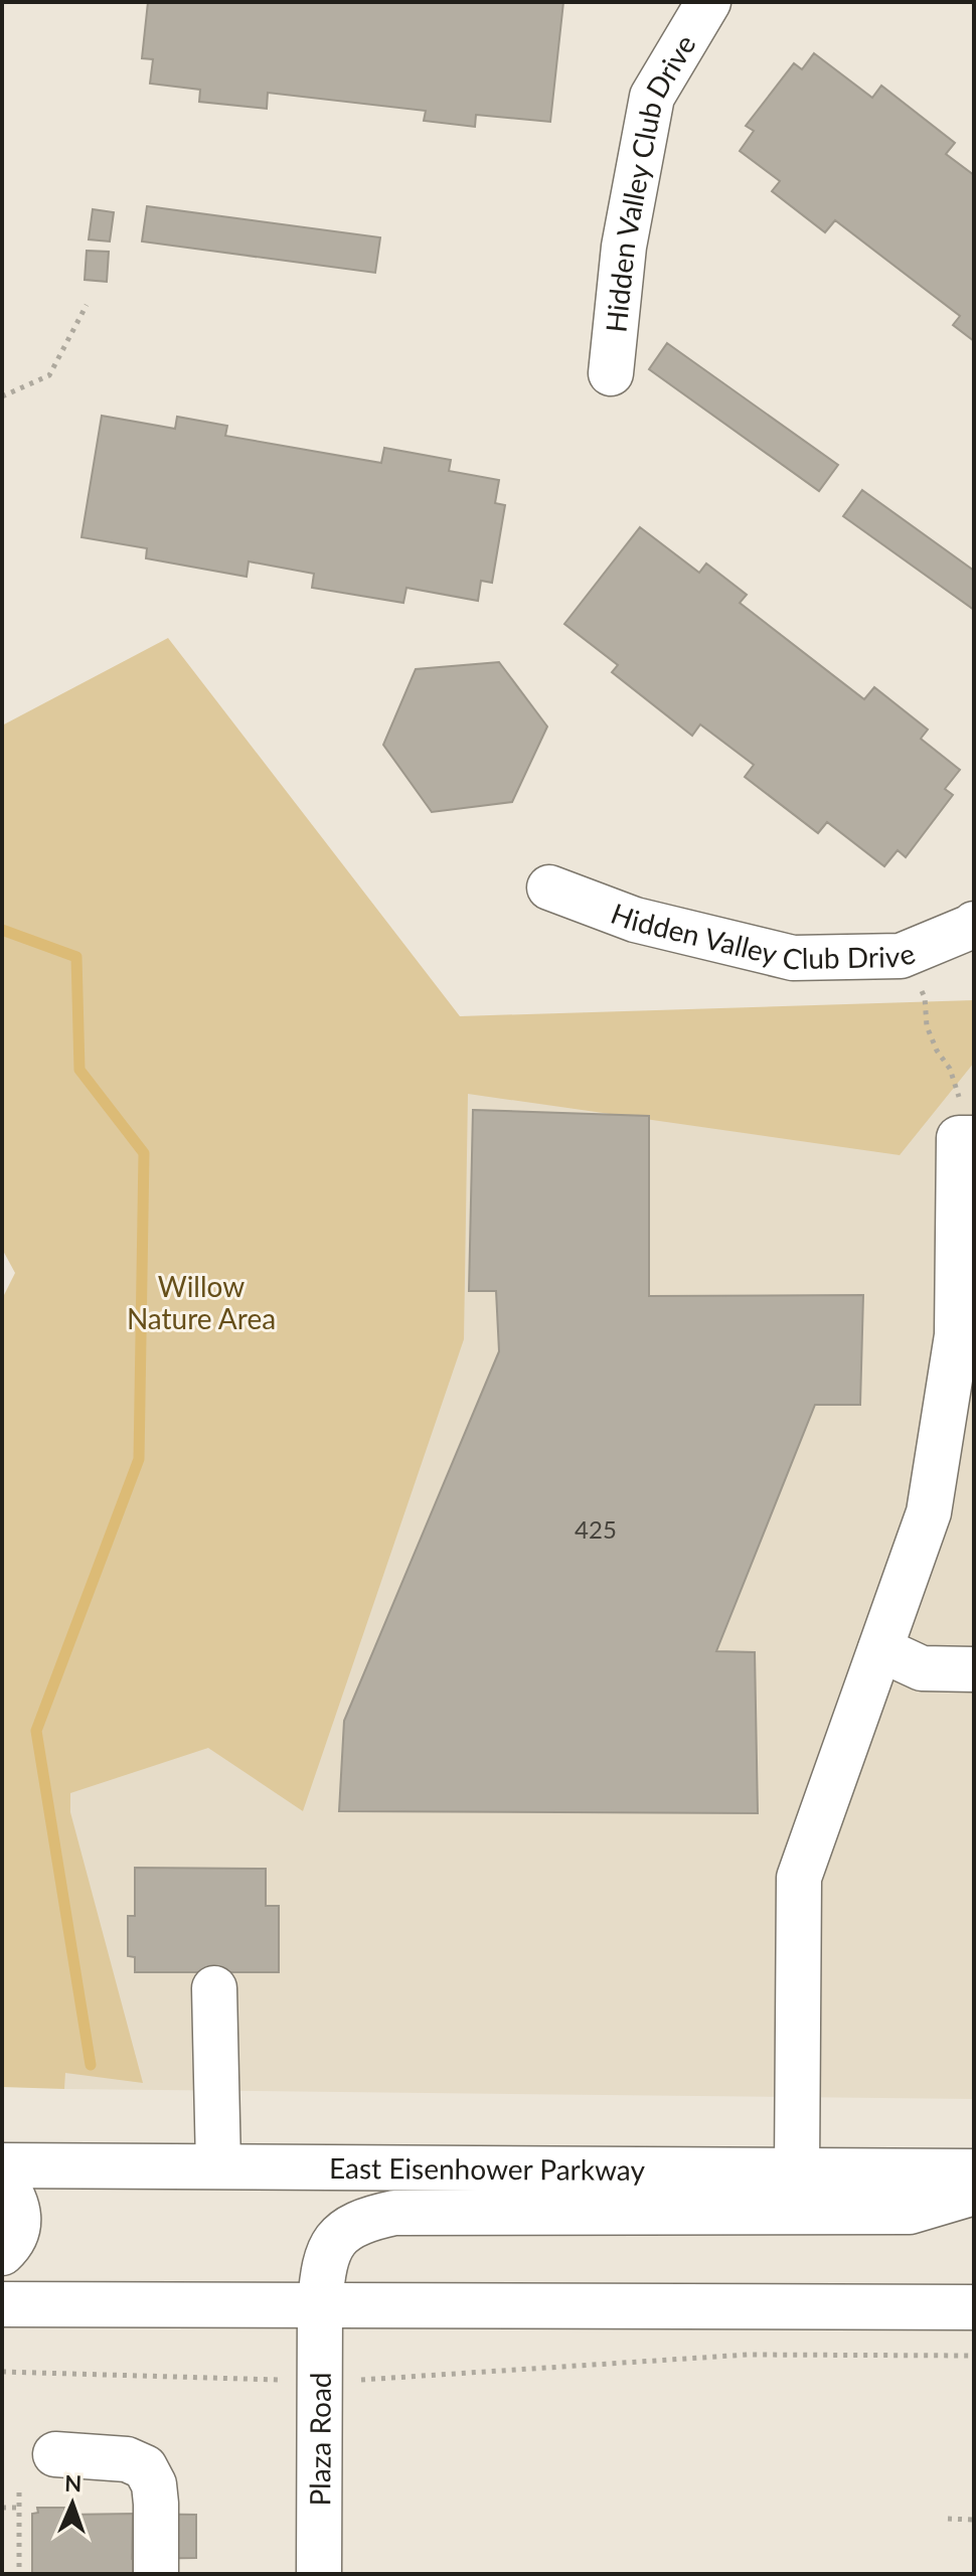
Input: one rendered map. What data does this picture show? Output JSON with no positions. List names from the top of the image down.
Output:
{
  "streets": {
    "main road": ["Hidden Valley Club Drive", "East Eisenhower Parkway", "Plaza Road"]
  },
  "parks": ["Willow Nature Area"],
  "house_numbers": ["425"],
  "north": "top"
}
